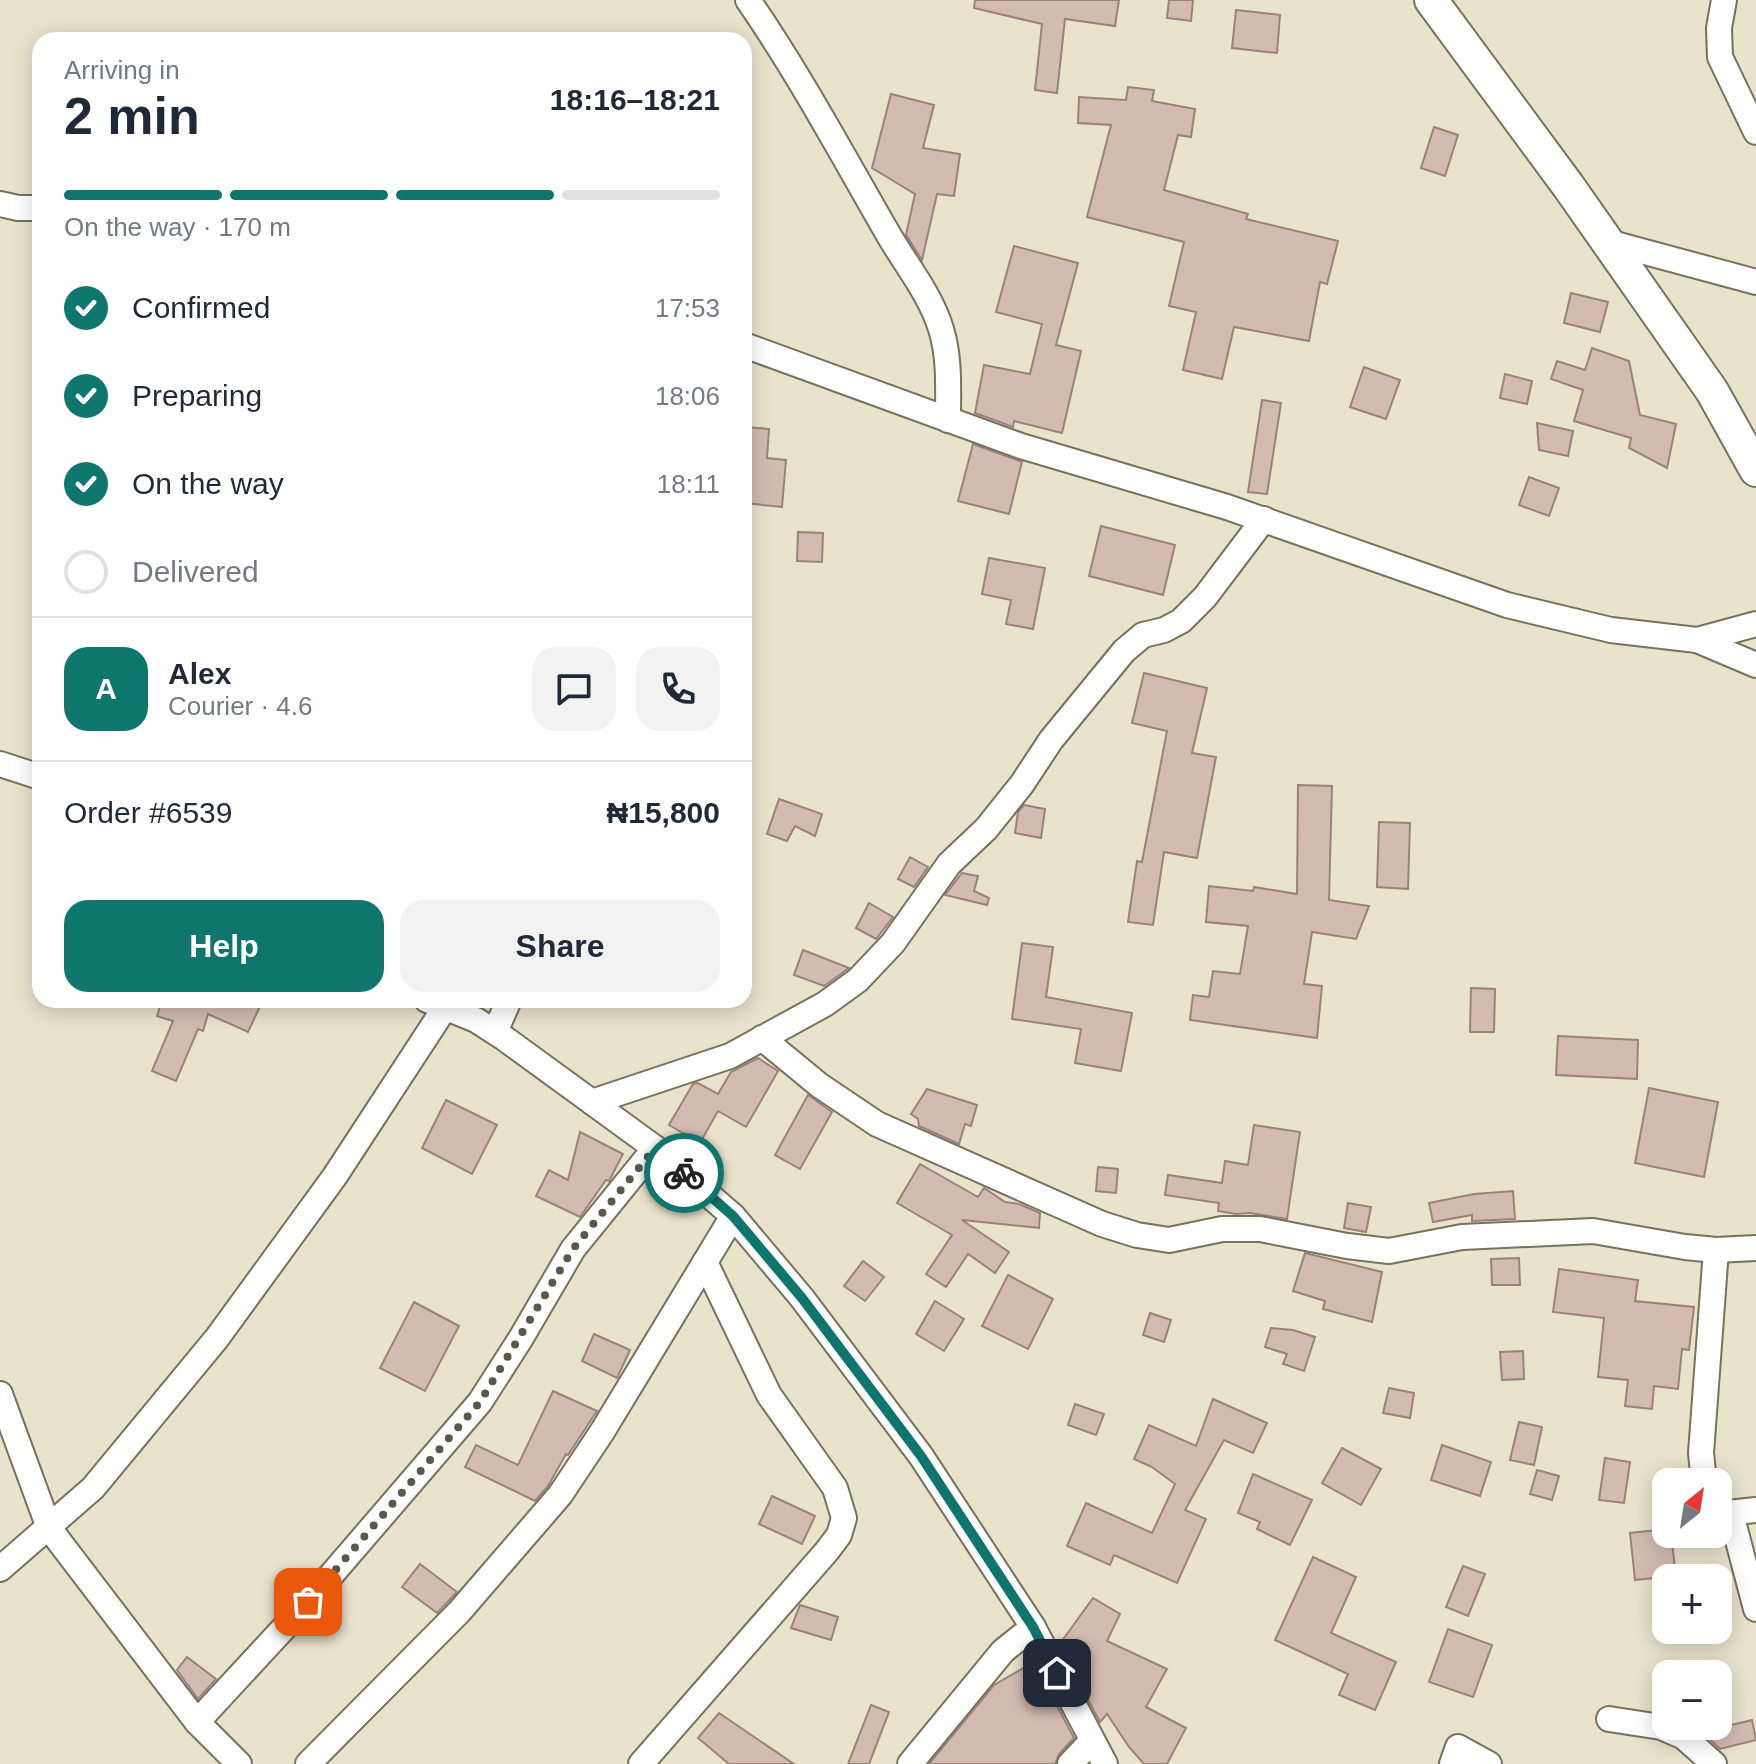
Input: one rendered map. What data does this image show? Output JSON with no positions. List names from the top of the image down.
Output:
{
  "north": "top right",
  "page": {
    "heading": ["2 min", "Arriving in", "18:16–18:21"],
    "panel": [
      "Alex",
      "Courier · 4.6",
      "Order #6539",
      "₦15,800"
    ],
    "bar": "On the way · 170 m",
    "list": [
      ["Confirmed", "17:53"],
      ["Preparing", "18:06"],
      ["On the way", "18:11"],
      "Delivered"
    ],
    "round": "A",
    "buttons": ["Help", "Share"],
    "map_buttons": ["+", "−"]
  }
}
